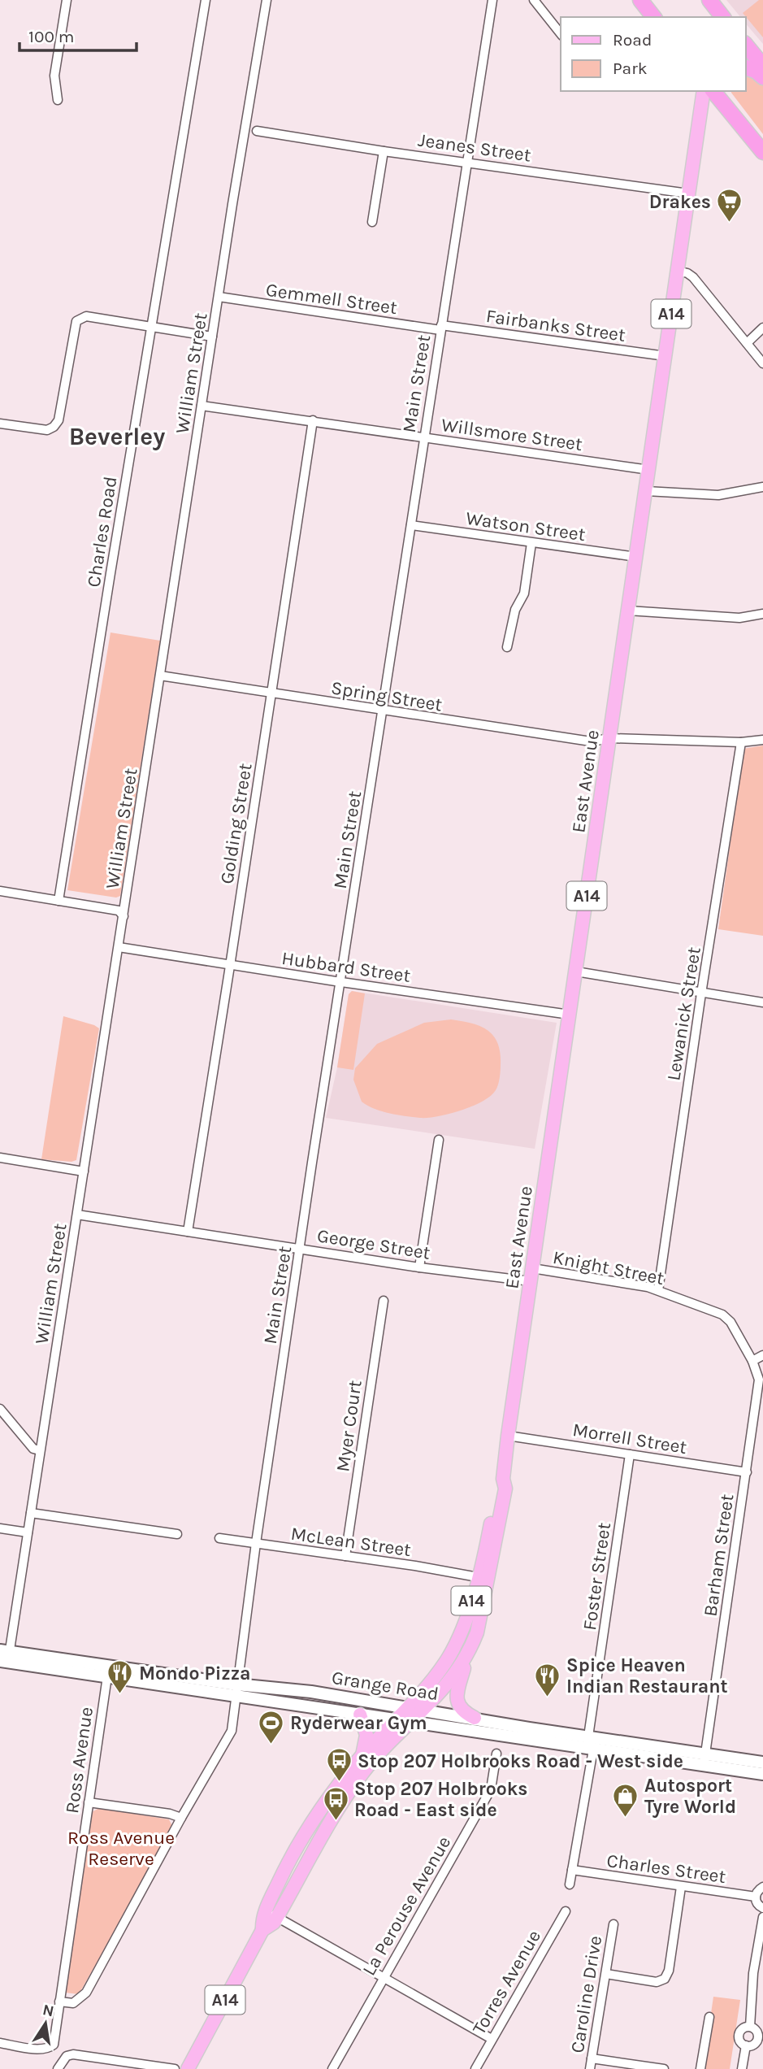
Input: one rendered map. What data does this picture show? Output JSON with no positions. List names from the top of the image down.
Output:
{
  "streets": {
    "main road": ["A14", "East Avenue", "Grange Road"],
    "street": [
      "Jeanes Street",
      "Gemmell Street",
      "Fairbanks Street",
      "William Street",
      "Main Street",
      "Willsmore Street",
      "Watson Street",
      "Charles Road",
      "Spring Street",
      "Golding Street",
      "Hubbard Street",
      "Lewanick Street",
      "George Street",
      "Knight Street",
      "Myer Court",
      "Morrell Street",
      "McLean Street",
      "Barham Street",
      "Foster Street",
      "Ross Avenue",
      "Charles Street",
      "La Perouse Avenue",
      "Torres Avenue",
      "Caroline Drive"
    ]
  },
  "crossings": [
    ["Jeanes Street", "Main Street"],
    ["Jeanes Street", "East Avenue"],
    ["Gemmell Street", "Fairbanks Street"],
    ["Gemmell Street", "William Street"],
    ["Gemmell Street", "Main Street"],
    ["A14", "East Avenue"],
    ["A14", "Grange Road"],
    ["Fairbanks Street", "Main Street"],
    ["Fairbanks Street", "East Avenue"],
    ["William Street", "Willsmore Street"],
    ["William Street", "Spring Street"],
    ["William Street", "Hubbard Street"],
    ["William Street", "George Street"],
    ["William Street", "Grange Road"],
    ["Main Street", "Willsmore Street"],
    ["Main Street", "Watson Street"],
    ["Main Street", "Spring Street"],
    ["Main Street", "Hubbard Street"],
    ["Main Street", "George Street"],
    ["Main Street", "McLean Street"],
    ["Main Street", "Grange Road"],
    ["Main Street", "Ross Avenue"],
    ["Willsmore Street", "East Avenue"],
    ["Willsmore Street", "Golding Street"],
    ["Watson Street", "East Avenue"],
    ["Spring Street", "East Avenue"],
    ["Spring Street", "Golding Street"],
    ["Spring Street", "Lewanick Street"],
    ["East Avenue", "Hubbard Street"],
    ["East Avenue", "George Street"],
    ["East Avenue", "Knight Street"],
    ["East Avenue", "Morrell Street"],
    ["East Avenue", "McLean Street"],
    ["East Avenue", "Grange Road"],
    ["Golding Street", "Hubbard Street"],
    ["Golding Street", "George Street"],
    ["Lewanick Street", "Knight Street"],
    ["George Street", "Knight Street"],
    ["Knight Street", "Barham Street"],
    ["Myer Court", "McLean Street"],
    ["Morrell Street", "Barham Street"],
    ["Morrell Street", "Foster Street"],
    ["Barham Street", "Grange Road"],
    ["Foster Street", "Grange Road"],
    ["Grange Road", "Ross Avenue"]
  ],
  "districts": ["Beverley"],
  "parks": ["Ross Avenue Reserve"],
  "places": {
    "supermarket": ["Drakes"],
    "restaurant": ["Mondo Pizza", "Spice Heaven Indian Restaurant"],
    "sports": ["Ryderwear Gym"],
    "bus stop": ["Stop 207 Holbrooks Road - West side", "Stop 207 Holbrooks Road - East side"],
    "shop": ["Autosport Tyre World"]
  },
  "legend": ["Road", "Park"],
  "scale_bar": "100 m",
  "north": "top"
}
